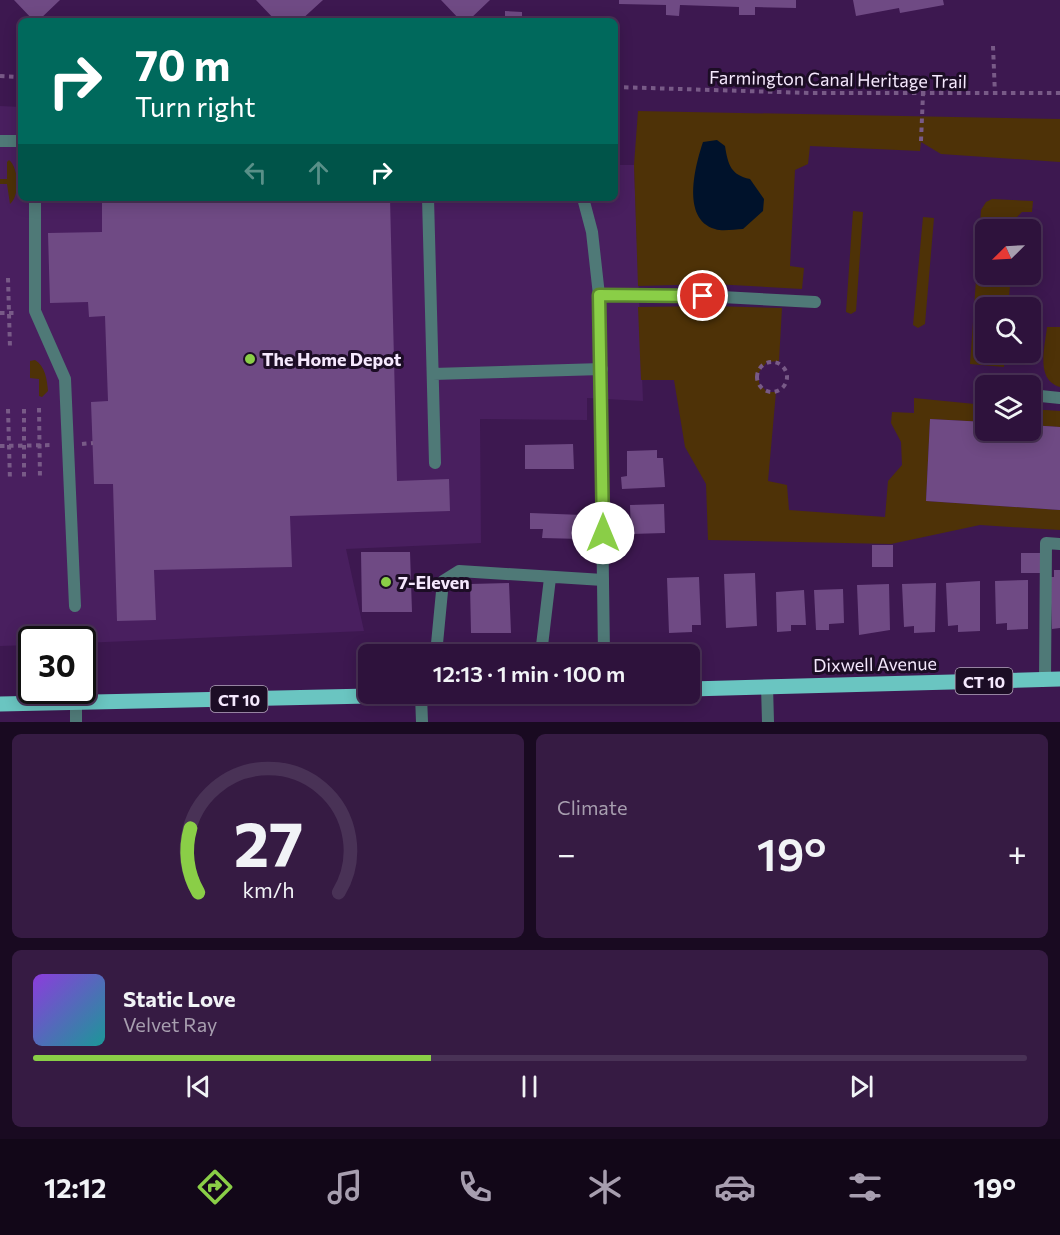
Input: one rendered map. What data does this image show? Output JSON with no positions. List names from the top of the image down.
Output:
{
  "streets": {
    "main road": ["Dixwell Avenue", "CT 10"],
    "path": ["Farmington Canal Heritage Trail"]
  },
  "places": ["The Home Depot", "7-Eleven"],
  "north": "bottom left",
  "page": {
    "turn": ["70 m", "Turn right"],
    "limit": "30",
    "trip": "12:13 · 1 min · 100 m",
    "tile": "Climate",
    "heat": ["−", "19°", "+"],
    "song": ["Static Love", "Velvet Ray"],
    "tabs": ["12:12", "19°"],
    "gauge": ["27", "km/h"]
  }
}
